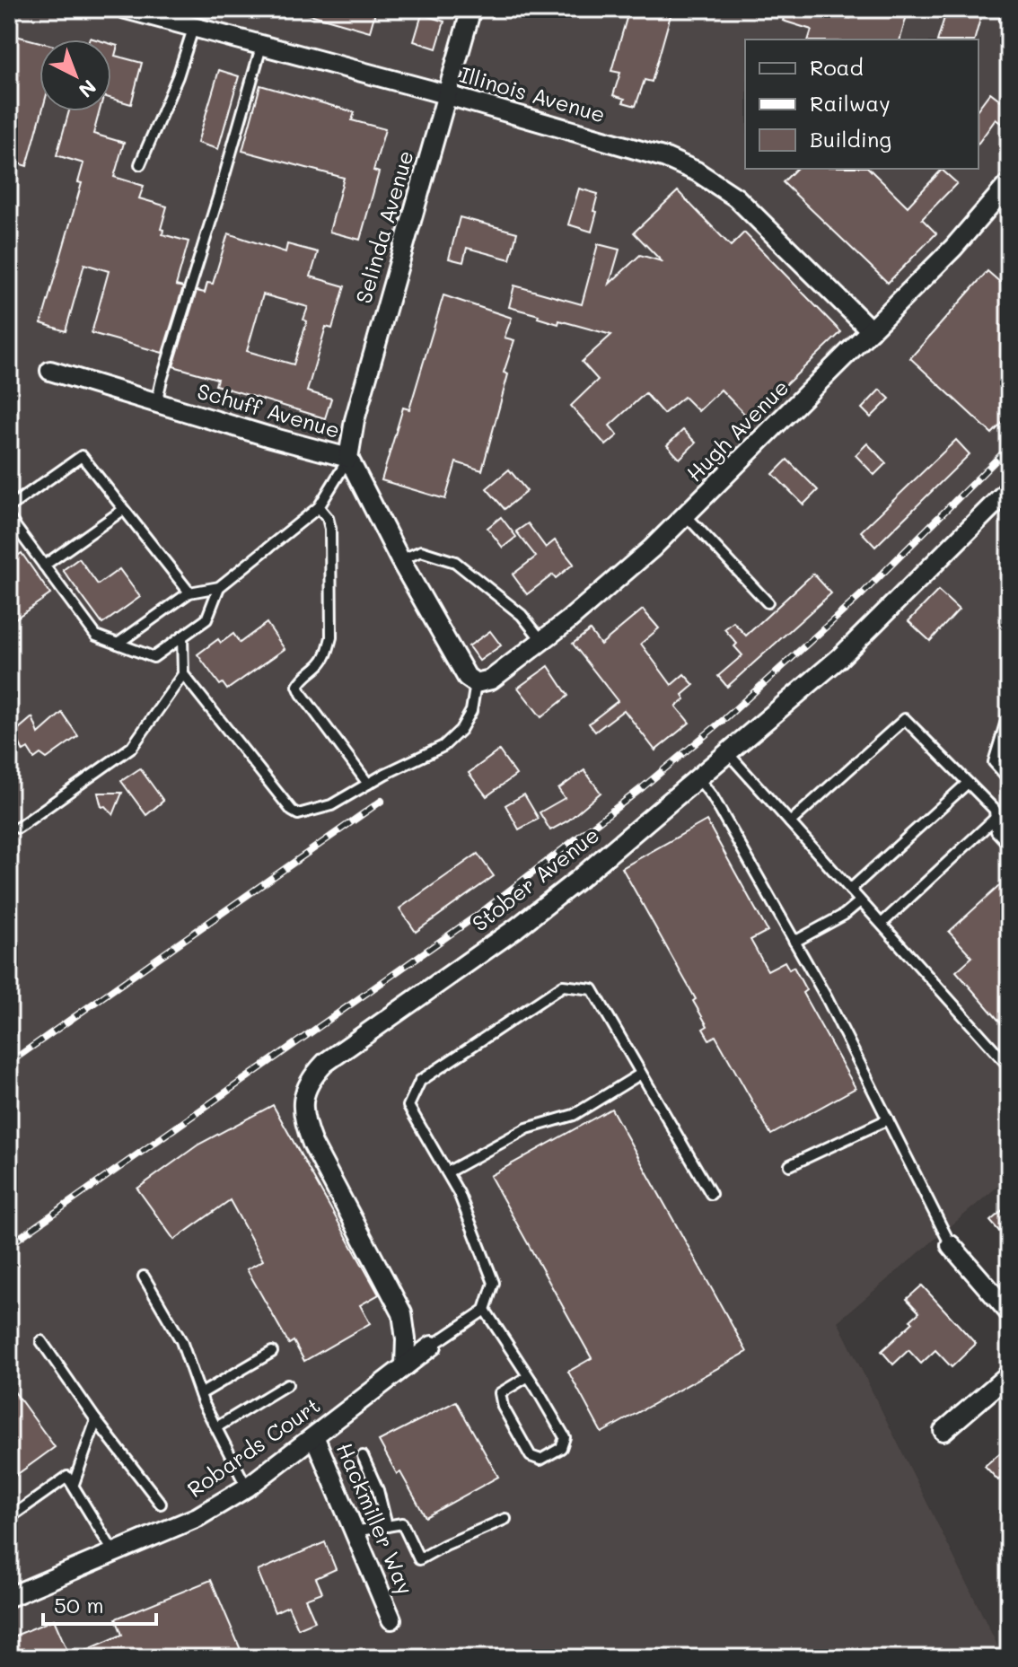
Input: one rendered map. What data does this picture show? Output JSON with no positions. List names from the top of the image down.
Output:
{
  "streets": {
    "street": [
      "Illinois Avenue",
      "Selinda Avenue",
      "Schuff Avenue",
      "Hugh Avenue",
      "Stober Avenue",
      "Robards Court",
      "Hackmiller Way"
    ]
  },
  "crossings": [
    ["Illinois Avenue", "Selinda Avenue"],
    ["Illinois Avenue", "Hugh Avenue"],
    ["Selinda Avenue", "Schuff Avenue"],
    ["Schuff Avenue", "Hugh Avenue"],
    ["Stober Avenue", "Robards Court"],
    ["Robards Court", "Hackmiller Way"]
  ],
  "legend": ["Road", "Railway", "Building"],
  "scale_bar": "50 m",
  "north": "bottom right"
}
